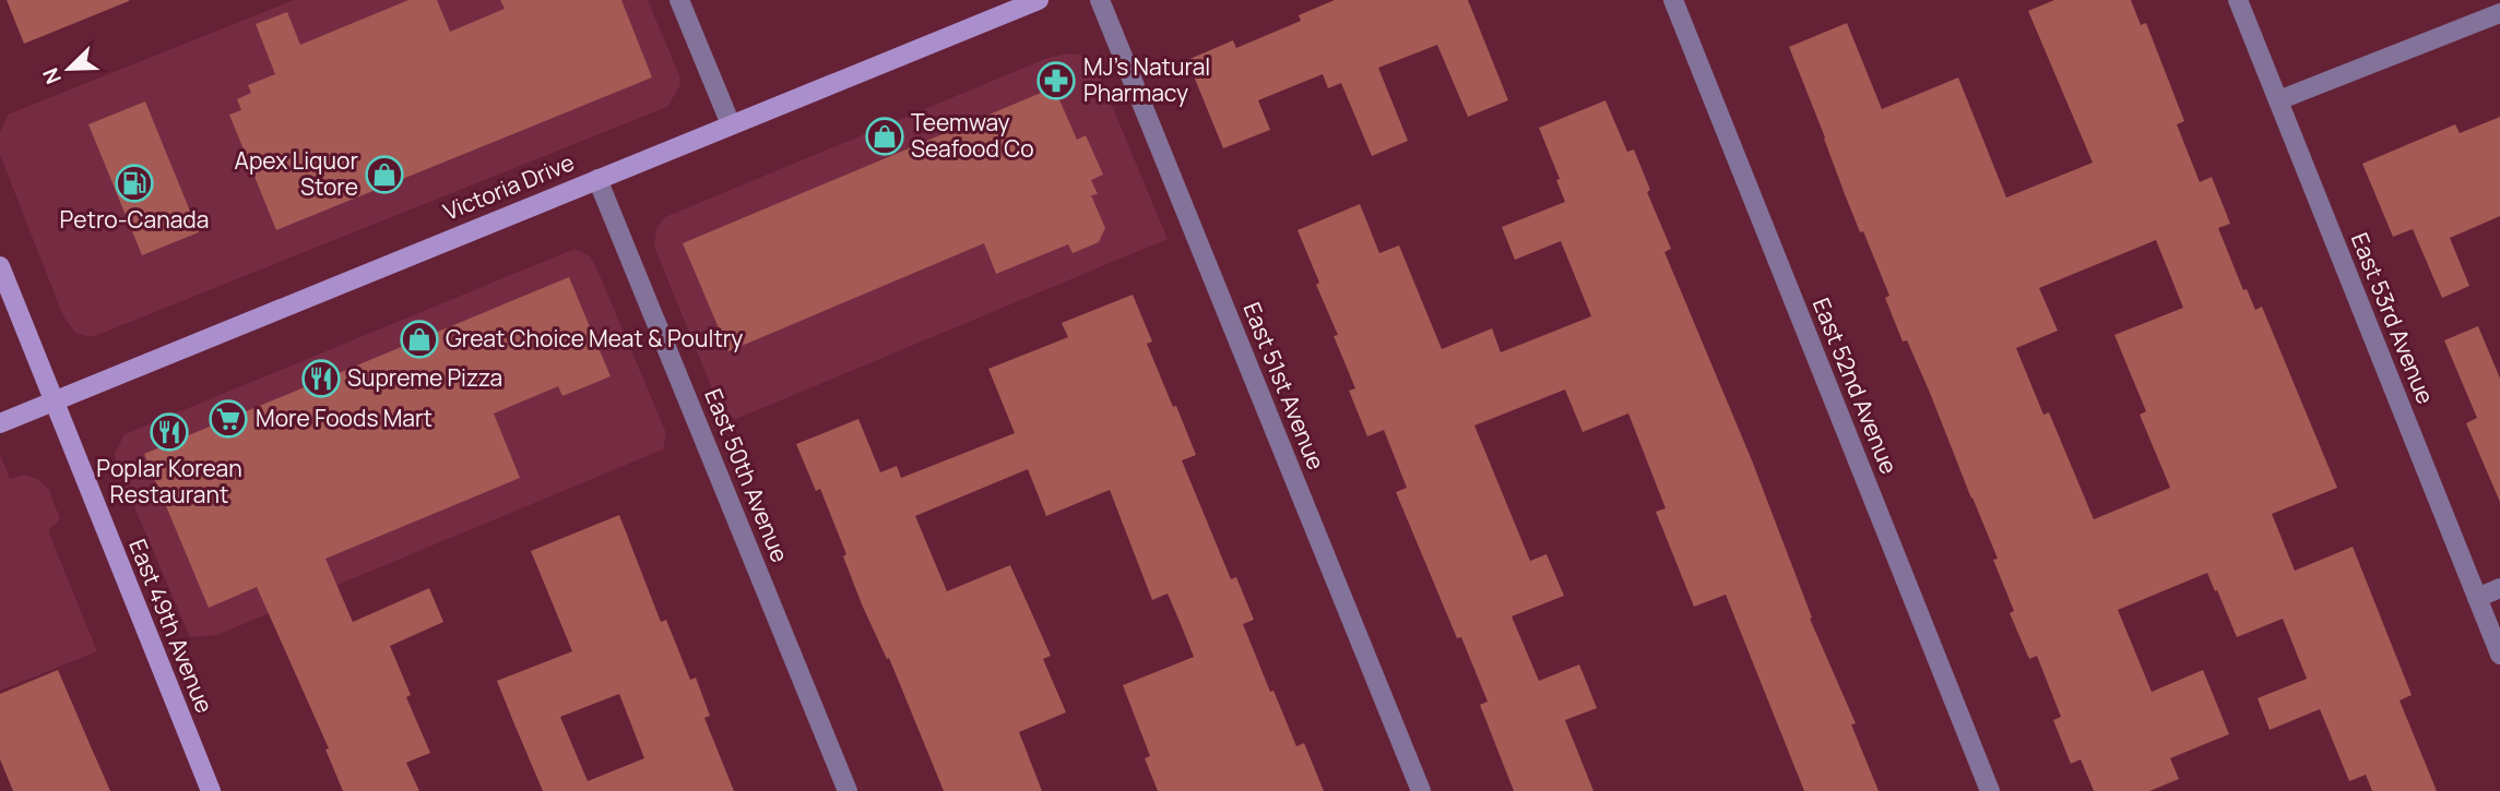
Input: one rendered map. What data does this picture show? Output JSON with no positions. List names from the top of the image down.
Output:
{
  "streets": {
    "street": [
      "Victoria Drive",
      "East 53rd Avenue",
      "East 51st Avenue",
      "East 52nd Avenue",
      "East 50th Avenue",
      "East 49th Avenue"
    ]
  },
  "crossings": [
    ["Victoria Drive", "East 50th Avenue"],
    ["Victoria Drive", "East 49th Avenue"]
  ],
  "places": {
    "pharmacy": ["MJ's Natural Pharmacy"],
    "shop": ["Teemway Seafood Co", "Apex Liquor Store", "Great Choice Meat & Poultry"],
    "fuel station": ["Petro-Canada"],
    "restaurant": ["Supreme Pizza", "Poplar Korean Restaurant"],
    "supermarket": ["More Foods Mart"]
  },
  "north": "bottom left"
}
